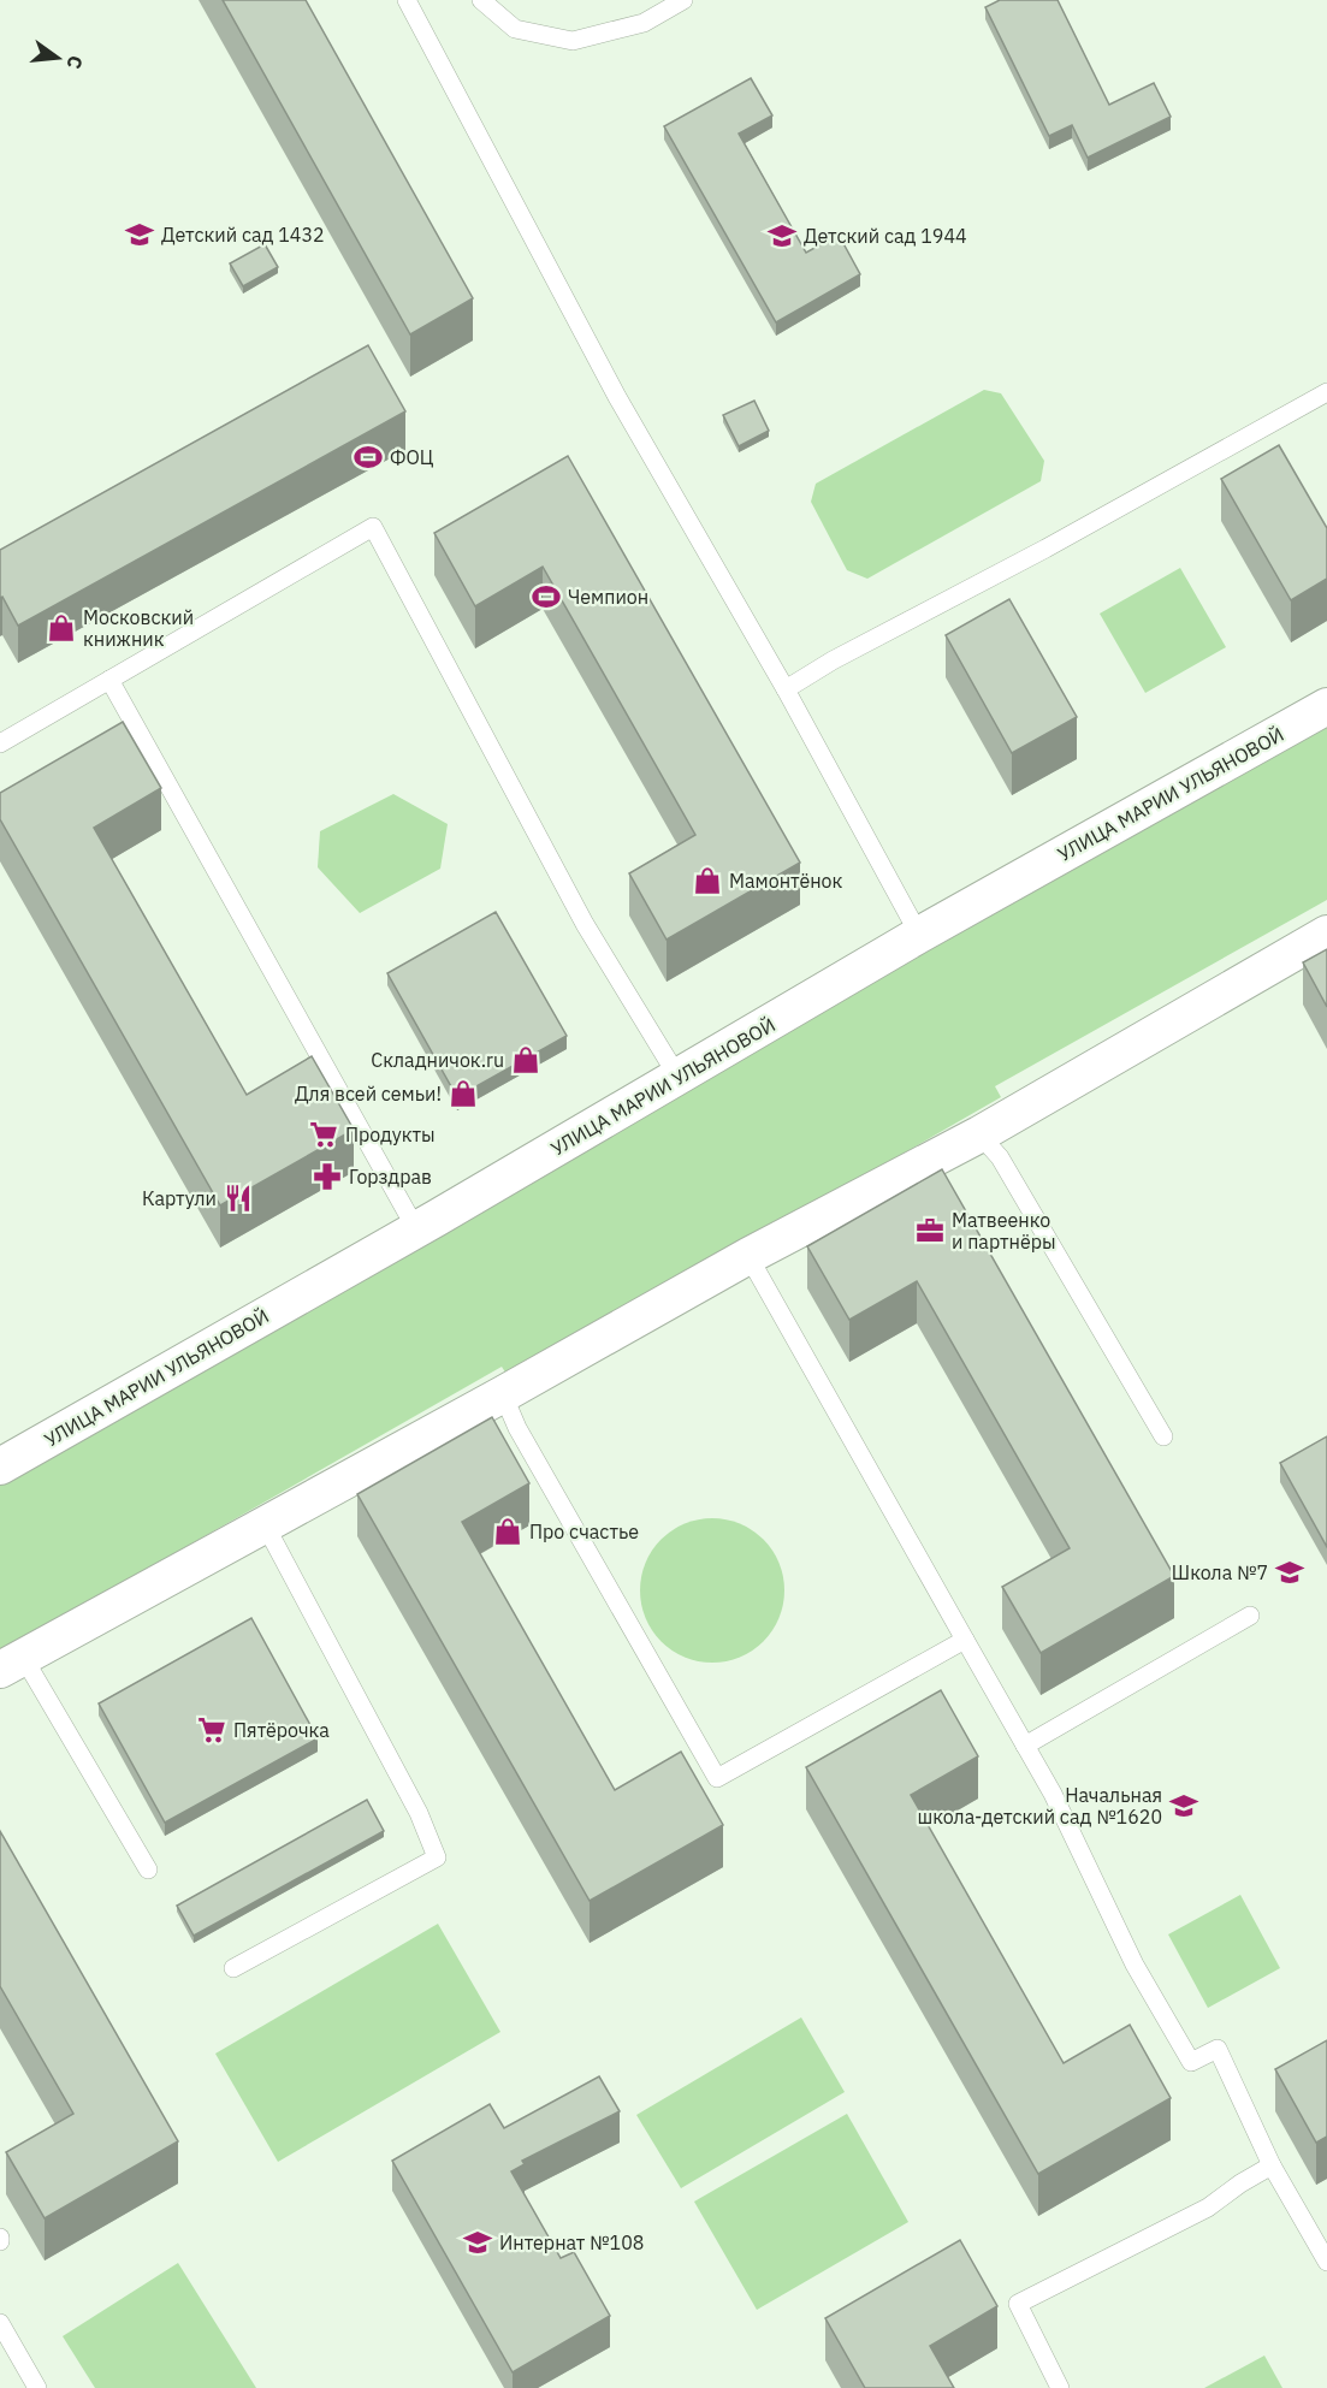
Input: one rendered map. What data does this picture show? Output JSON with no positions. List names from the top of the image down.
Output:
{
  "streets": {
    "street": ["УЛИЦА МАРИИ УЛЬЯНОВОЙ"]
  },
  "places": {
    "school or university": [
      "Детский сад 1432",
      "Детский сад 1944",
      "Школа №7",
      "Начальная школа-детский сад №1620",
      "Интернат №108"
    ],
    "sports": ["ФОЦ", "Чемпион"],
    "shop": [
      "Московский книжник",
      "Мамонтёнок",
      "Складничок.ru",
      "Для всей семьи!",
      "Про счастье"
    ],
    "supermarket": ["Продукты", "Пятёрочка"],
    "pharmacy": ["Горздрав"],
    "restaurant": ["Картули"],
    "office": ["Матвеенко и партнёры"]
  },
  "north": "right"
}
